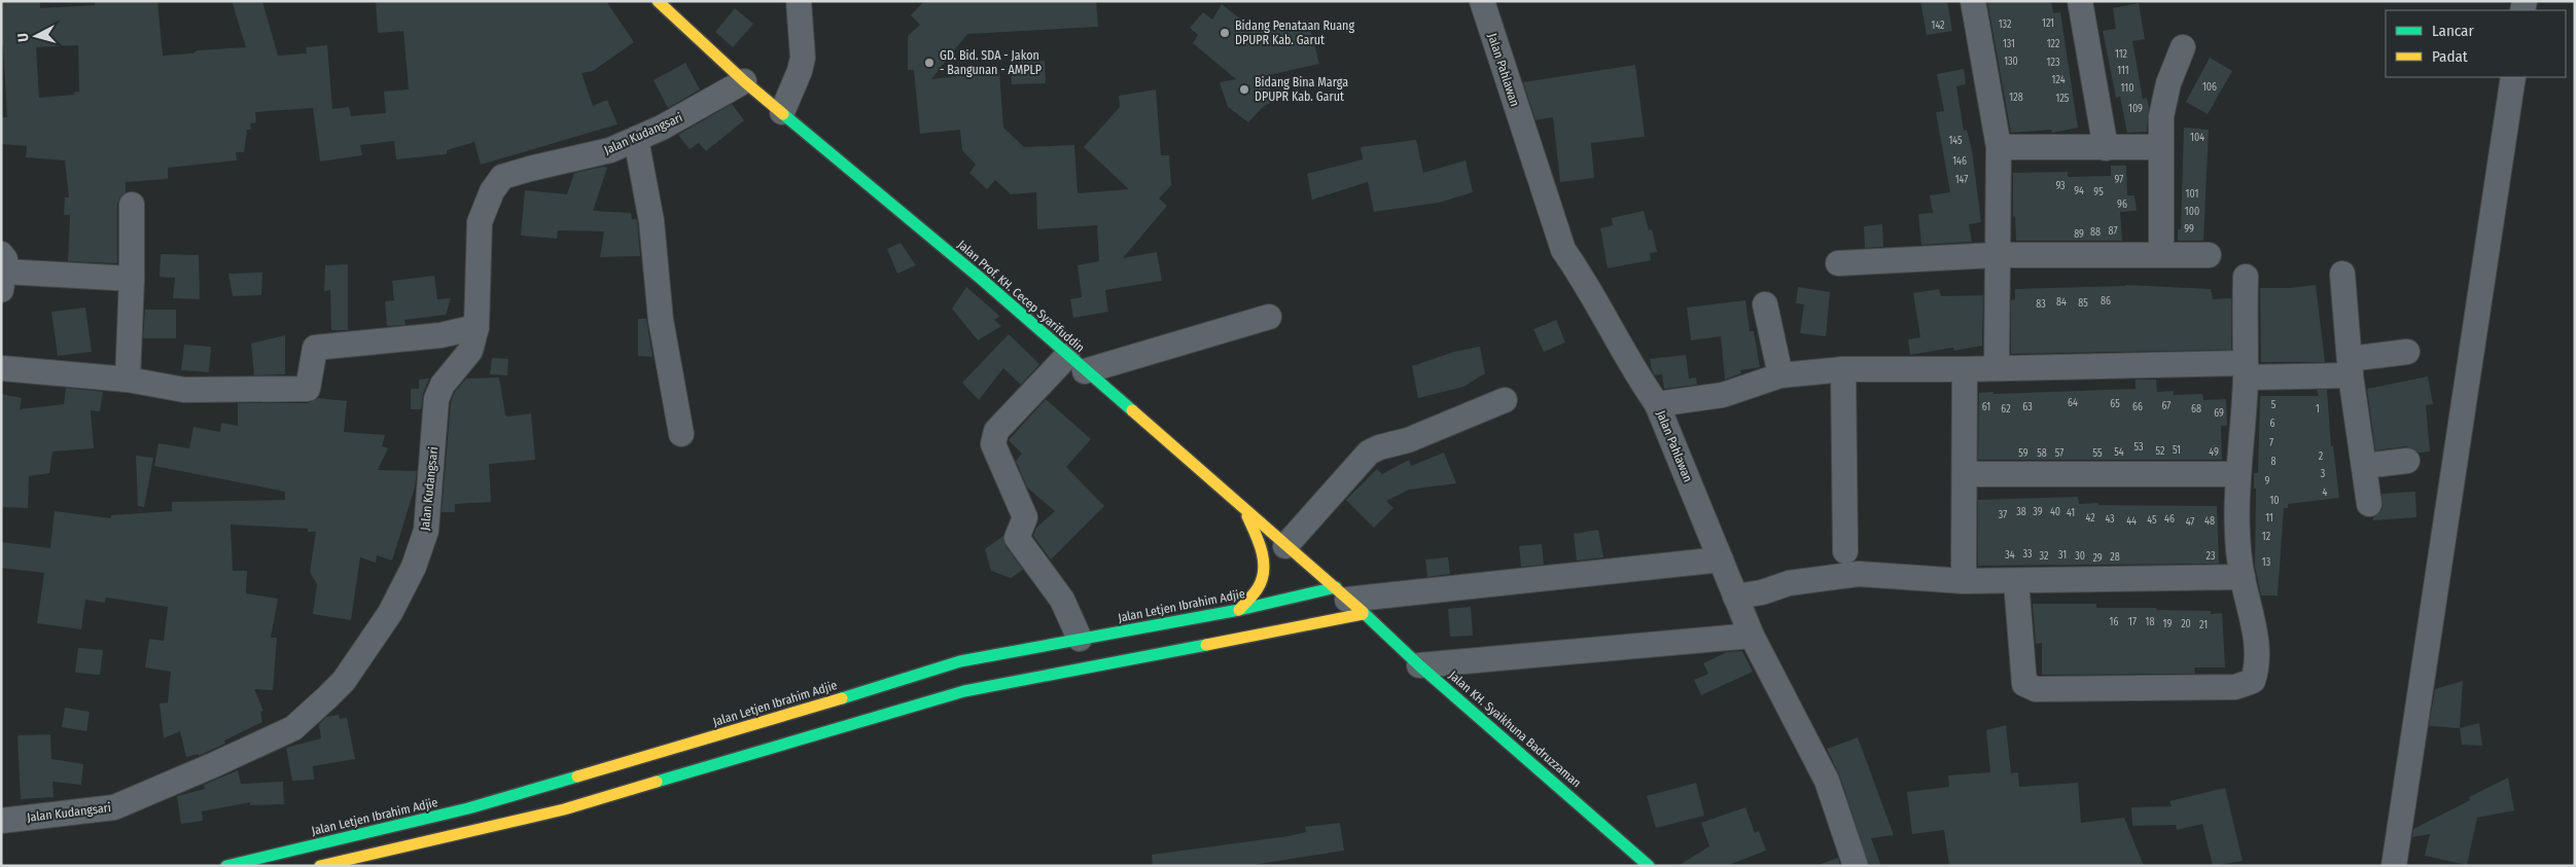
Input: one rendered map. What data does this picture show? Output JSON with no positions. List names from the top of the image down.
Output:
{
  "streets": {
    "street": [
      "Jalan Pahlawan",
      "Jalan Kudangsari",
      "Jalan Prof. KH. Cecep Syarifuddin",
      "Jalan Letjen Ibrahim Adjie",
      "Jalan KH. Syaikhuna Badruzzaman"
    ]
  },
  "crossings": [
    ["Jalan Kudangsari", "Jalan Prof. KH. Cecep Syarifuddin"],
    ["Jalan Prof. KH. Cecep Syarifuddin", "Jalan Letjen Ibrahim Adjie"],
    ["Jalan Prof. KH. Cecep Syarifuddin", "Jalan KH. Syaikhuna Badruzzaman"],
    ["Jalan Letjen Ibrahim Adjie", "Jalan KH. Syaikhuna Badruzzaman"]
  ],
  "places": ["Bidang Penataan Ruang DPUPR Kab. Garut", "GD. Bid. SDA - Jakon - Bangunan - AMPLP", "Bidang Bina Marga DPUPR Kab. Garut"],
  "house_numbers": [
    "121",
    "132",
    "142",
    "131",
    "122",
    "112",
    "130",
    "123",
    "111",
    "124",
    "106",
    "110",
    "128",
    "125",
    "109",
    "104",
    "145",
    "146",
    "147",
    "97",
    "93",
    "94",
    "95",
    "101",
    "96",
    "100",
    "99",
    "87",
    "88",
    "89",
    "86",
    "84",
    "85",
    "83",
    "64",
    "65",
    "5",
    "67",
    "61",
    "63",
    "66",
    "62",
    "68",
    "1",
    "69",
    "6",
    "7",
    "53",
    "51",
    "52",
    "54",
    "49",
    "59",
    "58",
    "57",
    "55",
    "2",
    "8",
    "3",
    "9",
    "4",
    "10",
    "38",
    "39",
    "40",
    "41",
    "37",
    "42",
    "11",
    "43",
    "46",
    "45",
    "44",
    "48",
    "47",
    "12",
    "33",
    "34",
    "31",
    "32",
    "30",
    "23",
    "28",
    "29",
    "13",
    "16",
    "17",
    "18",
    "19",
    "20",
    "21"
  ],
  "legend": ["Lancar", "Padat"],
  "north": "left"
}
